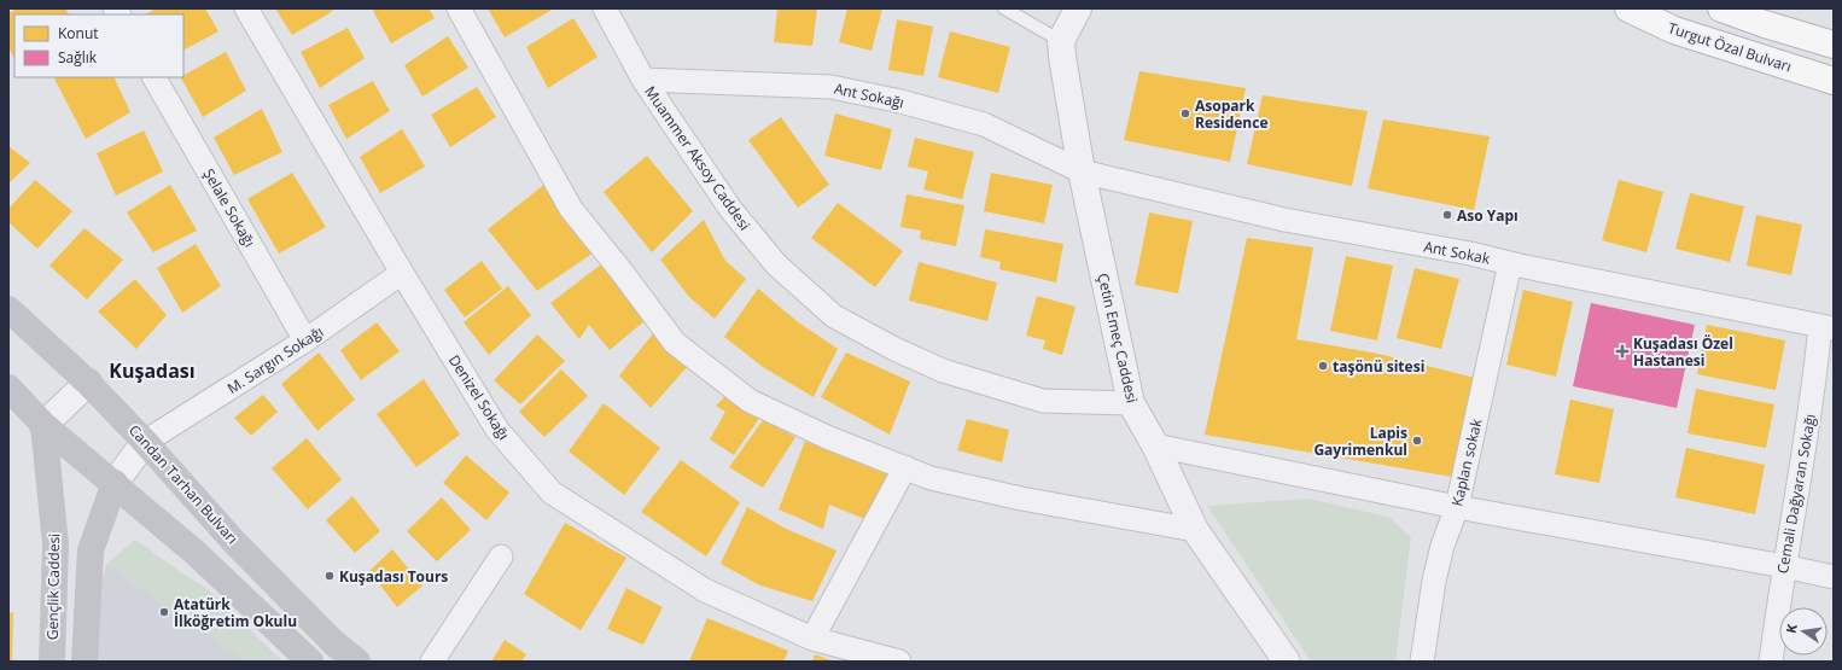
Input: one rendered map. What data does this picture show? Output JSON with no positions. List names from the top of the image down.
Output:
{
  "streets": {
    "highway": ["Turgut Özal Bulvarı"],
    "main road": ["Candan Tarhan Bulvarı", "Gençlik Caddesi"],
    "street": [
      "Ant Sokağı",
      "Muammer Aksoy Caddesi",
      "Şelale Sokağı",
      "Ant Sokak",
      "Çetin Emeç Caddesi",
      "M. Sargın Sokağı",
      "Denizel Sokağı",
      "Kaplan sokak",
      "Cemali Dağyaran Sokağı"
    ]
  },
  "crossings": [
    ["Ant Sokağı", "Muammer Aksoy Caddesi"],
    ["Ant Sokağı", "Ant Sokak"],
    ["Ant Sokağı", "Çetin Emeç Caddesi"],
    ["Muammer Aksoy Caddesi", "Çetin Emeç Caddesi"],
    ["Şelale Sokağı", "M. Sargın Sokağı"],
    ["Ant Sokak", "Çetin Emeç Caddesi"],
    ["Ant Sokak", "Kaplan sokak"],
    ["Ant Sokak", "Cemali Dağyaran Sokağı"],
    ["M. Sargın Sokağı", "Denizel Sokağı"],
    ["M. Sargın Sokağı", "Candan Tarhan Bulvarı"]
  ],
  "districts": ["Kuşadası"],
  "places": {
    "other": [
      "Asopark Residence",
      "Aso Yapı",
      "taşönü sitesi",
      "Lapis Gayrimenkul",
      "Kuşadası Tours",
      "Atatürk İlköğretim Okulu"
    ],
    "health": ["Kuşadası Özel Hastanesi"]
  },
  "legend": ["Konut", "Sağlık"],
  "north": "left"
}
